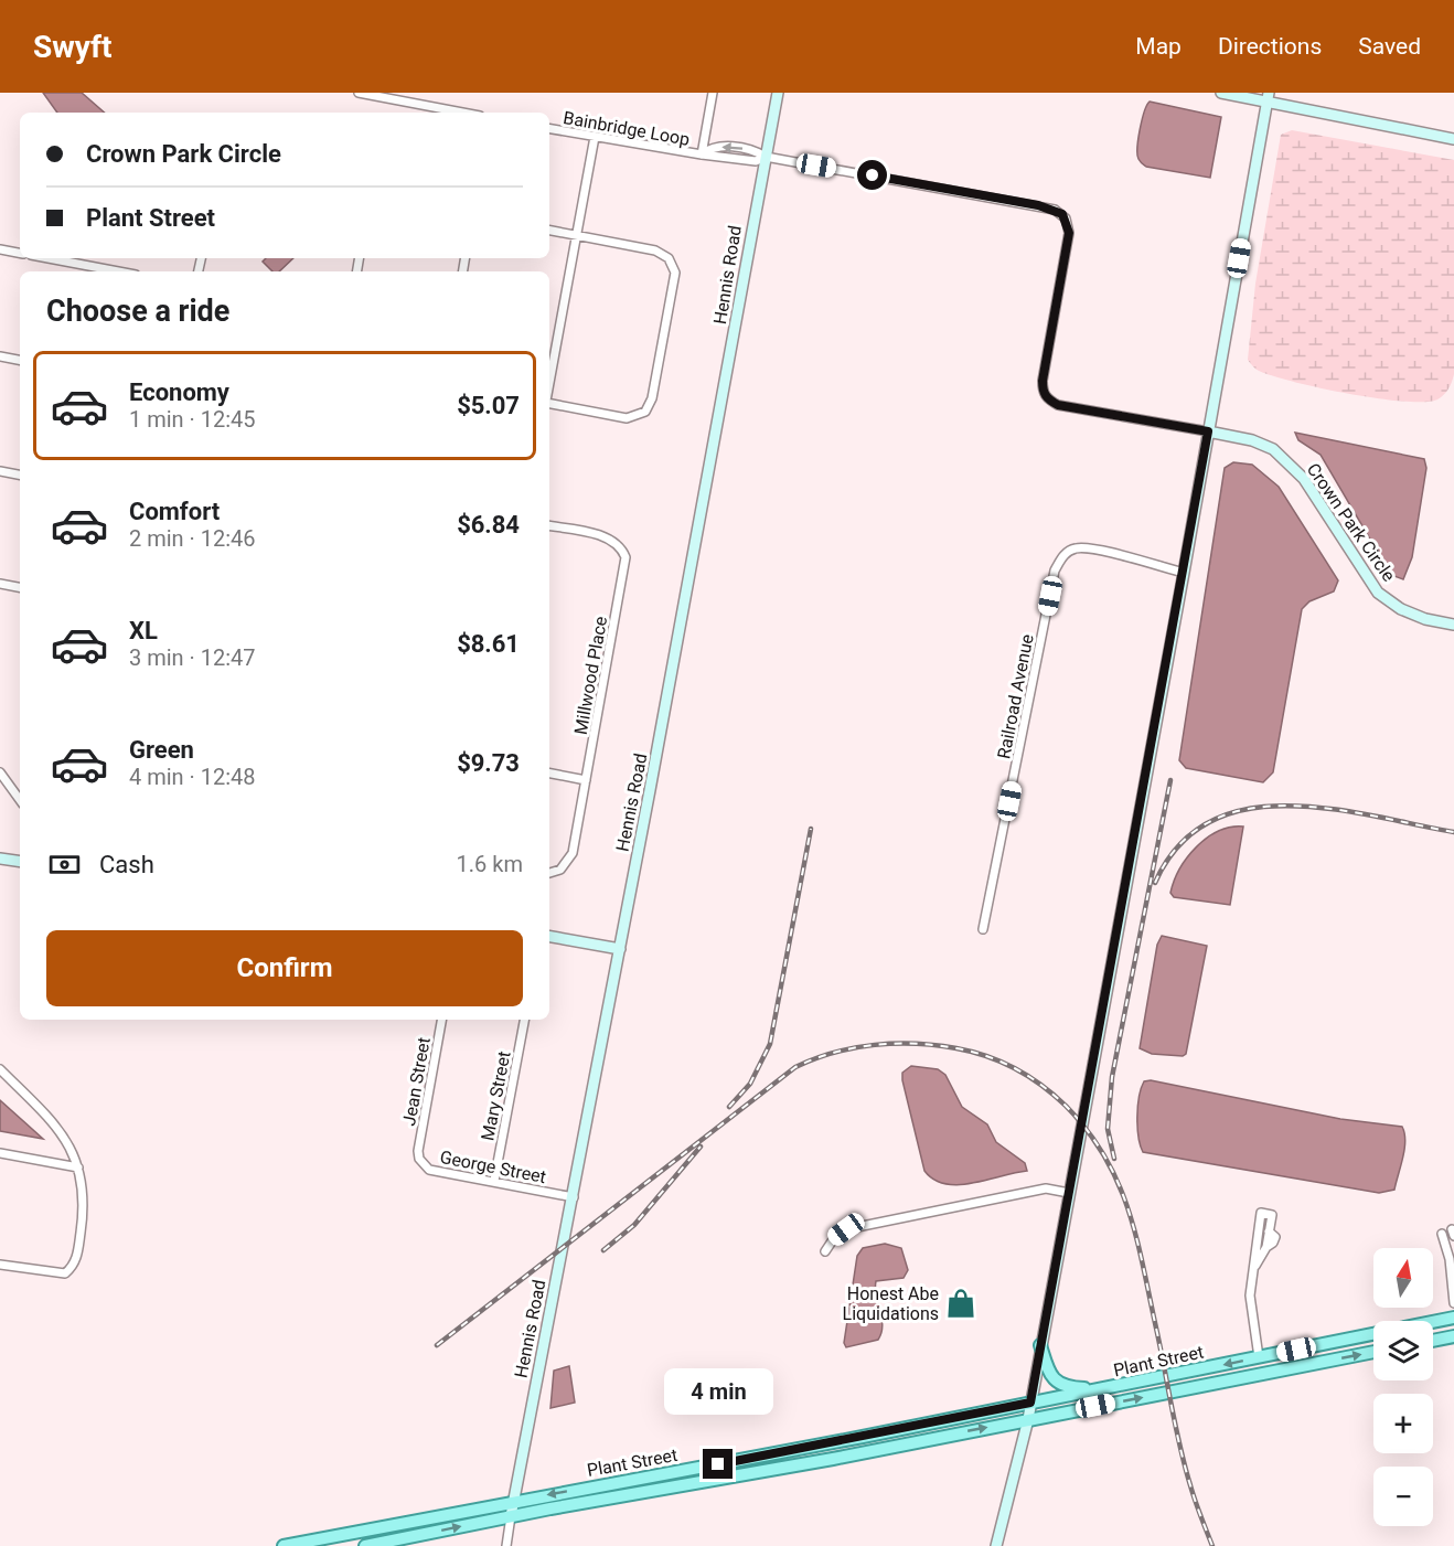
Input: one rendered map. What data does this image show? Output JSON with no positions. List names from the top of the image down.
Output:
{
  "streets": {
    "main road": ["Plant Street"],
    "street": [
      "Bainbridge Loop",
      "Hennis Road",
      "Crown Park Circle",
      "Millwood Place",
      "Railroad Avenue",
      "Jean Street",
      "Mary Street",
      "George Street"
    ]
  },
  "crossings": [
    ["Bainbridge Loop", "Hennis Road"],
    ["Bainbridge Loop", "Crown Park Circle"],
    ["Hennis Road", "Crown Park Circle"],
    ["Hennis Road", "George Street"],
    ["Hennis Road", "Plant Street"],
    ["Jean Street", "George Street"],
    ["Mary Street", "George Street"]
  ],
  "places": {
    "shop": ["Honest Abe Liquidations"]
  },
  "north": "top",
  "page": {
    "header": "Swyft",
    "nav": ["Map", "Directions", "Saved"],
    "banner": ["Crown Park Circle", "Plant Street"],
    "heading": "Choose a ride",
    "list": [
      {
        "name": "Economy",
        "note": "1 min · 12:45",
        "value": "$5.07"
      },
      {
        "name": "Comfort",
        "note": "2 min · 12:46",
        "value": "$6.84"
      },
      {
        "name": "XL",
        "note": "3 min · 12:47",
        "value": "$8.61"
      },
      {
        "name": "Green",
        "note": "4 min · 12:48",
        "value": "$9.73"
      }
    ],
    "pay": ["Cash", "1.6 km"],
    "buttons": "Confirm",
    "map_buttons": ["+", "−"],
    "bubble": "4 min"
  }
}
